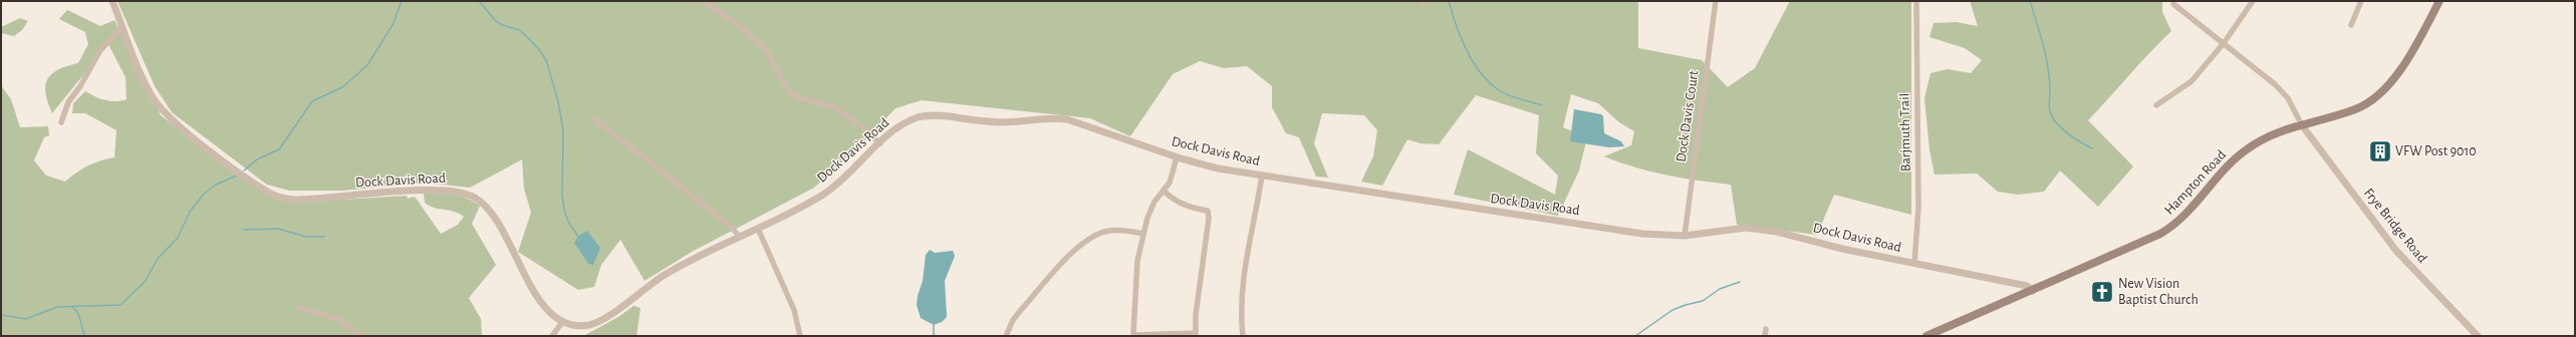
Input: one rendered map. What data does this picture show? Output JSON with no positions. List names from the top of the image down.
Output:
{
  "streets": {
    "main road": ["Hampton Road"],
    "street": [
      "Dock Davis Court",
      "Barjmuth Trail",
      "Dock Davis Road",
      "Frye Bridge Road"
    ]
  },
  "crossings": [
    ["Dock Davis Court", "Dock Davis Road"],
    ["Barjmuth Trail", "Dock Davis Road"],
    ["Dock Davis Road", "Hampton Road"],
    ["Hampton Road", "Frye Bridge Road"]
  ],
  "places": {
    "building": ["VFW Post 9010"],
    "church": ["New Vision Baptist Church"]
  }
}
